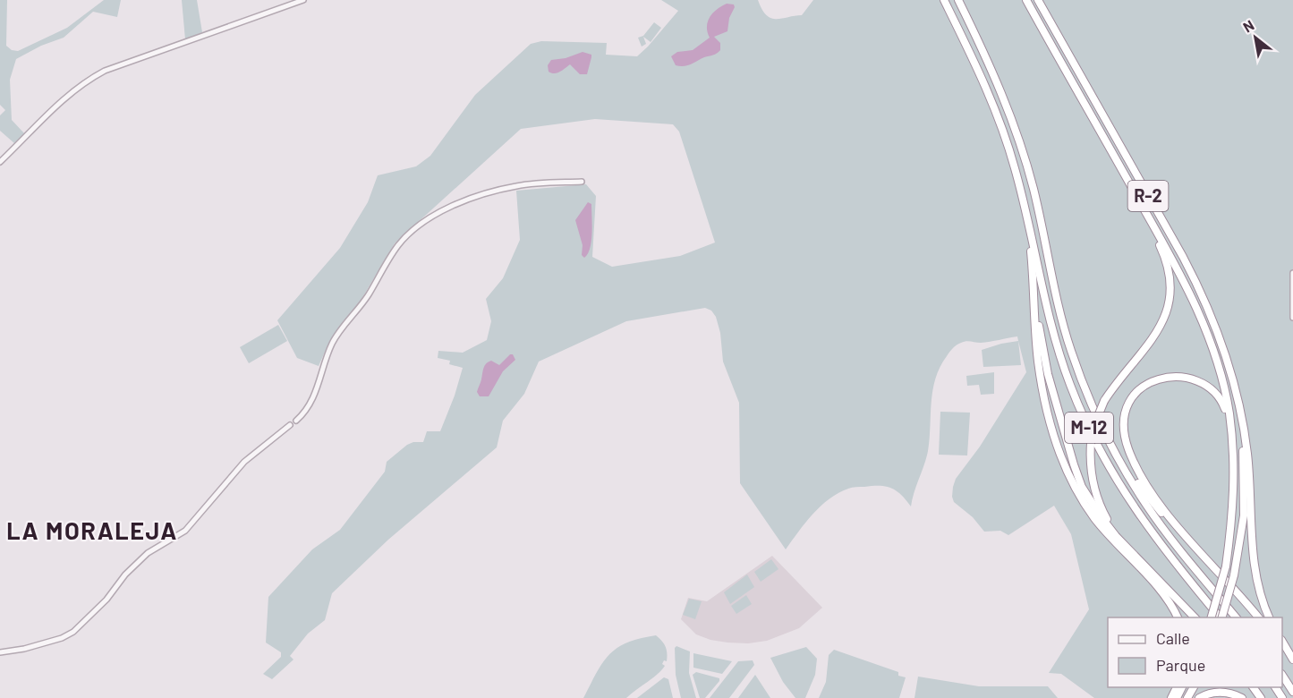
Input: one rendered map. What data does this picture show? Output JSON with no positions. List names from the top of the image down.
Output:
{
  "streets": {
    "highway": ["R-2", "M-12"]
  },
  "districts": ["LA MORALEJA"],
  "legend": ["Calle", "Parque"],
  "north": "top left"
}
